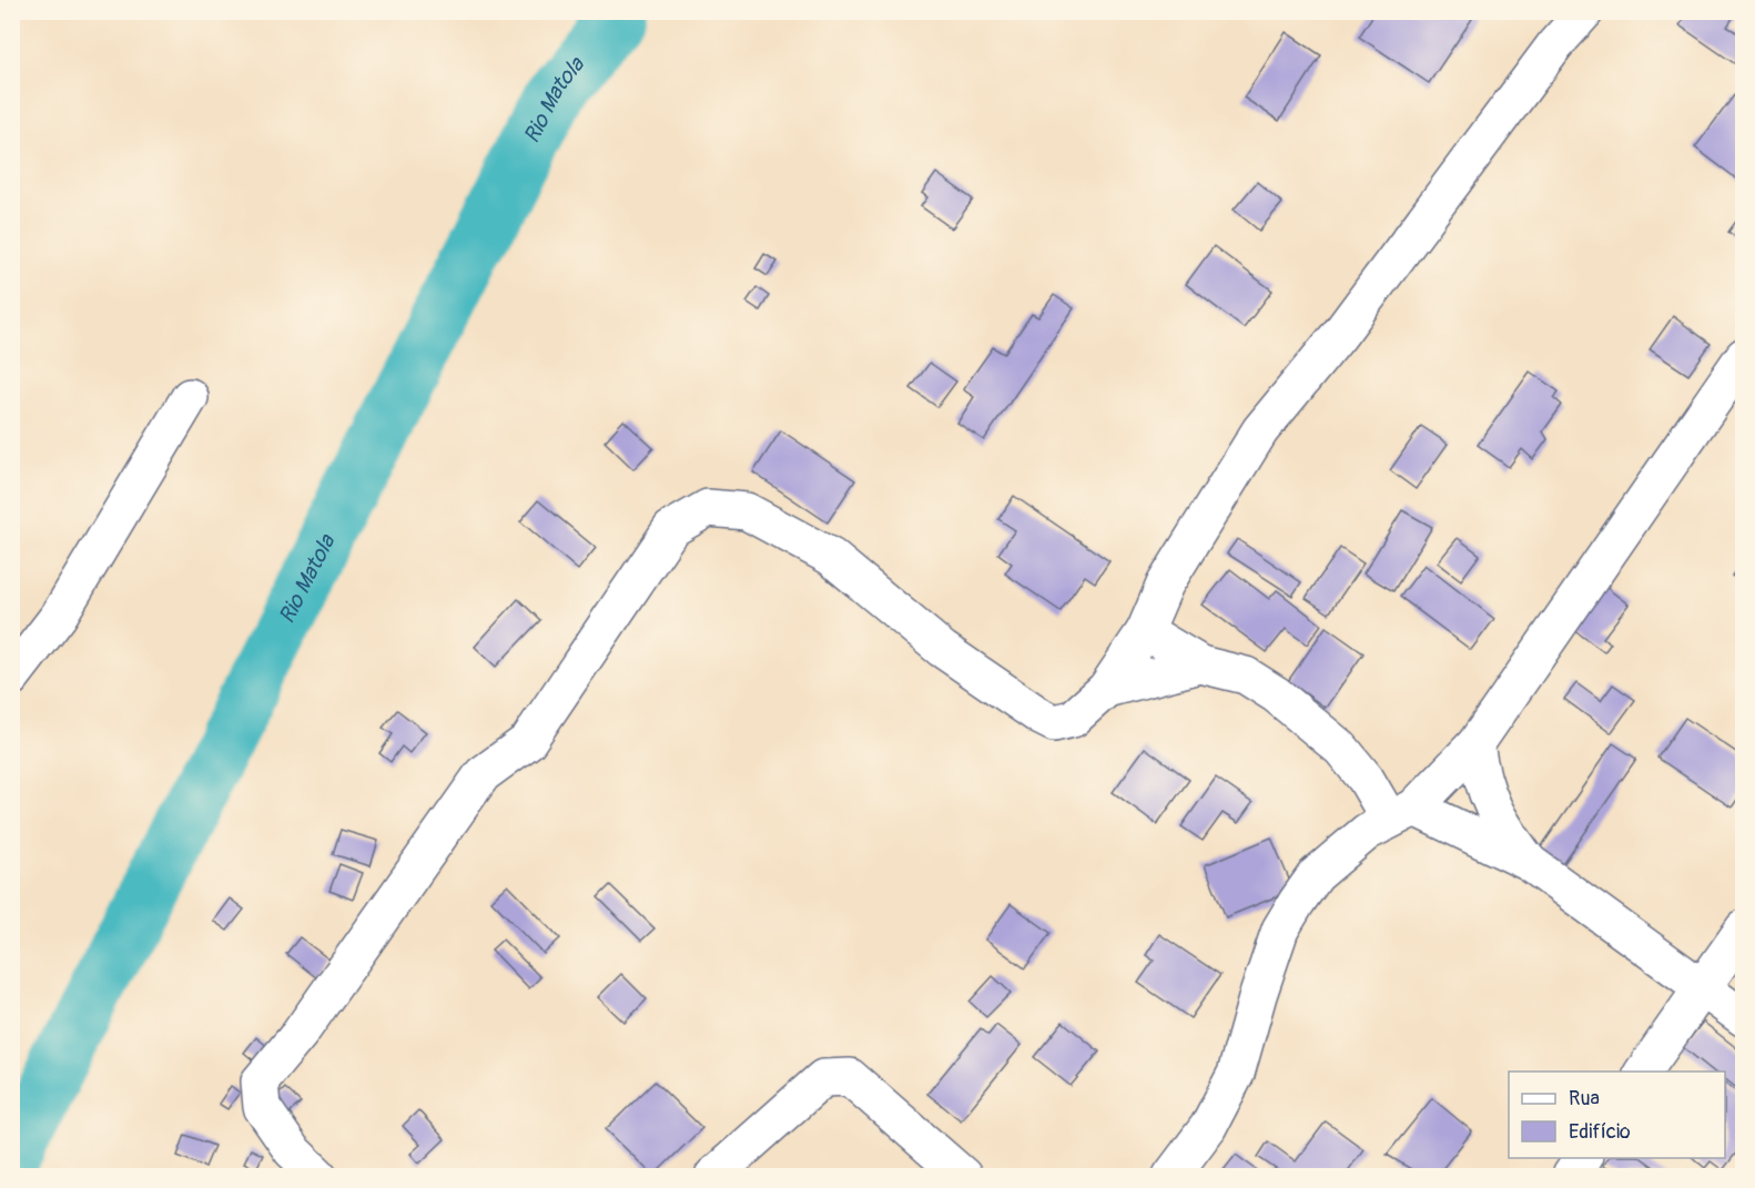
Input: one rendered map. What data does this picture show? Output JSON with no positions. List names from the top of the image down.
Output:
{
  "water": ["Rio Matola"],
  "legend": ["Rua", "Edifício"]
}
